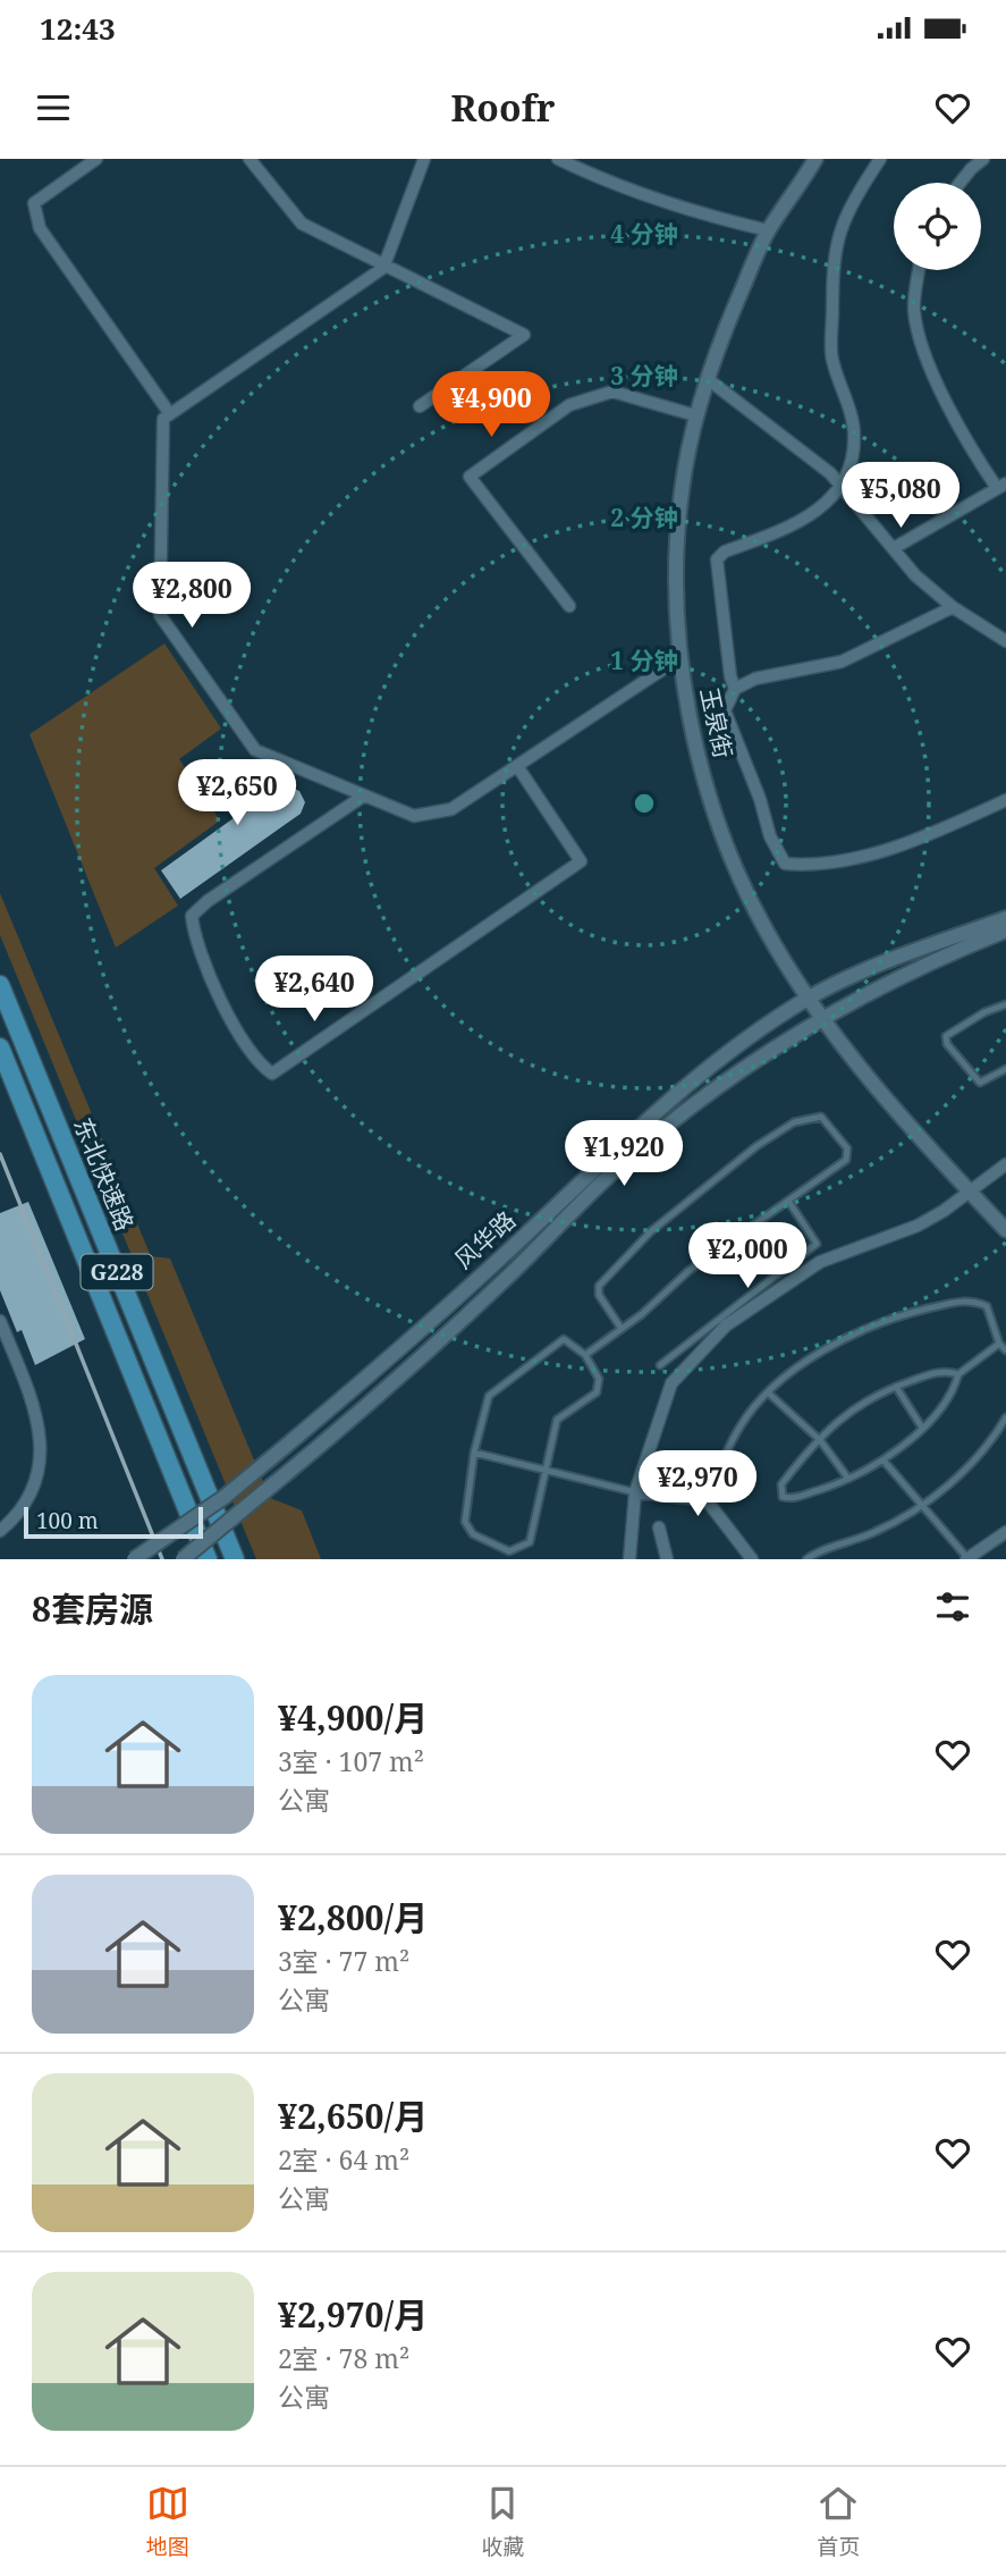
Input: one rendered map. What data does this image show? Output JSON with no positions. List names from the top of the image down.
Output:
{
  "streets": {
    "highway": ["东北快速路", "G228"],
    "street": ["玉泉街", "风华路"]
  },
  "crossings": [
    ["玉泉街", "风华路"]
  ],
  "scale_bar": "100 m",
  "page": {
    "status": "12:43",
    "header": "Roofr",
    "price": [
      "¥4,900",
      "¥5,080",
      "¥2,800",
      "¥2,650",
      "¥2,640",
      "¥1,920",
      "¥2,000",
      "¥2,970"
    ],
    "scale": "100 m",
    "heading": "8套房源",
    "list": [
      {
        "name": "¥4,900/月",
        "note": "3室 · 107 m² · 公寓"
      },
      {
        "name": "¥2,800/月",
        "note": "3室 · 77 m² · 公寓"
      },
      {
        "name": "¥2,650/月",
        "note": "2室 · 64 m² · 公寓"
      },
      {
        "name": "¥2,970/月",
        "note": "2室 · 78 m² · 公寓"
      }
    ],
    "tabs": ["地图", "收藏", "首页"]
  },
  "rings": [
    "4 分钟",
    "3 分钟",
    "2 分钟",
    "1 分钟"
  ]
}
